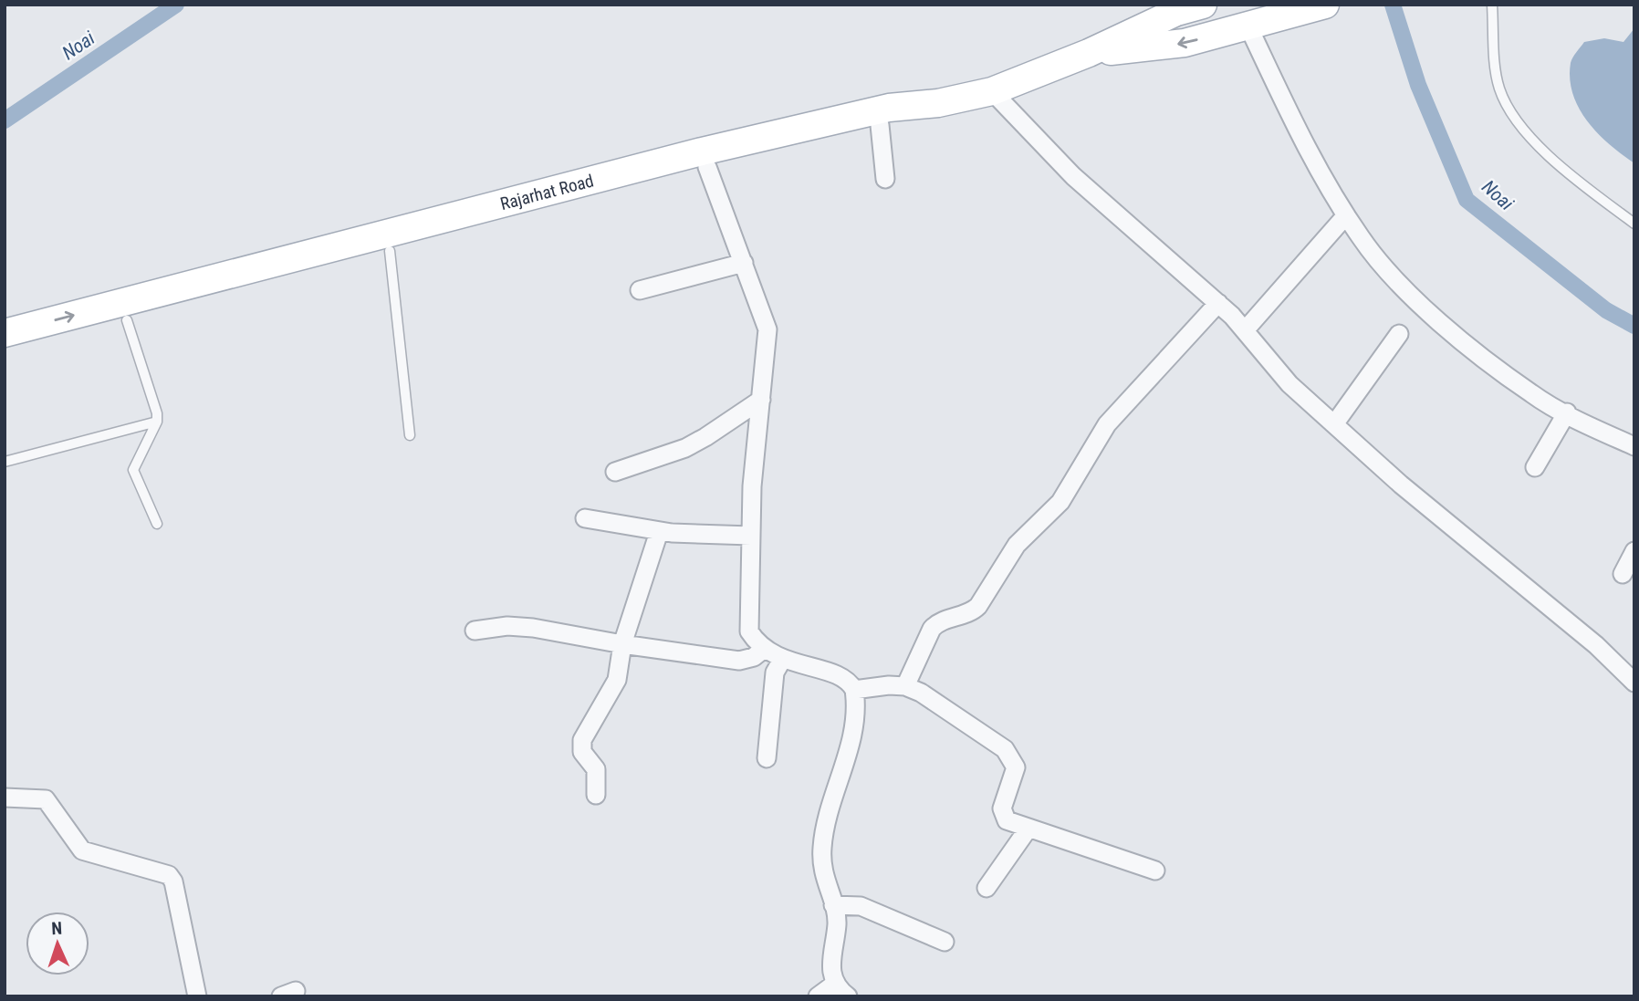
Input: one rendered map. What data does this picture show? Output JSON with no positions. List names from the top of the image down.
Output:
{
  "streets": {
    "main road": ["Rajarhat Road"]
  },
  "water": ["Noai"],
  "north": "top"
}
